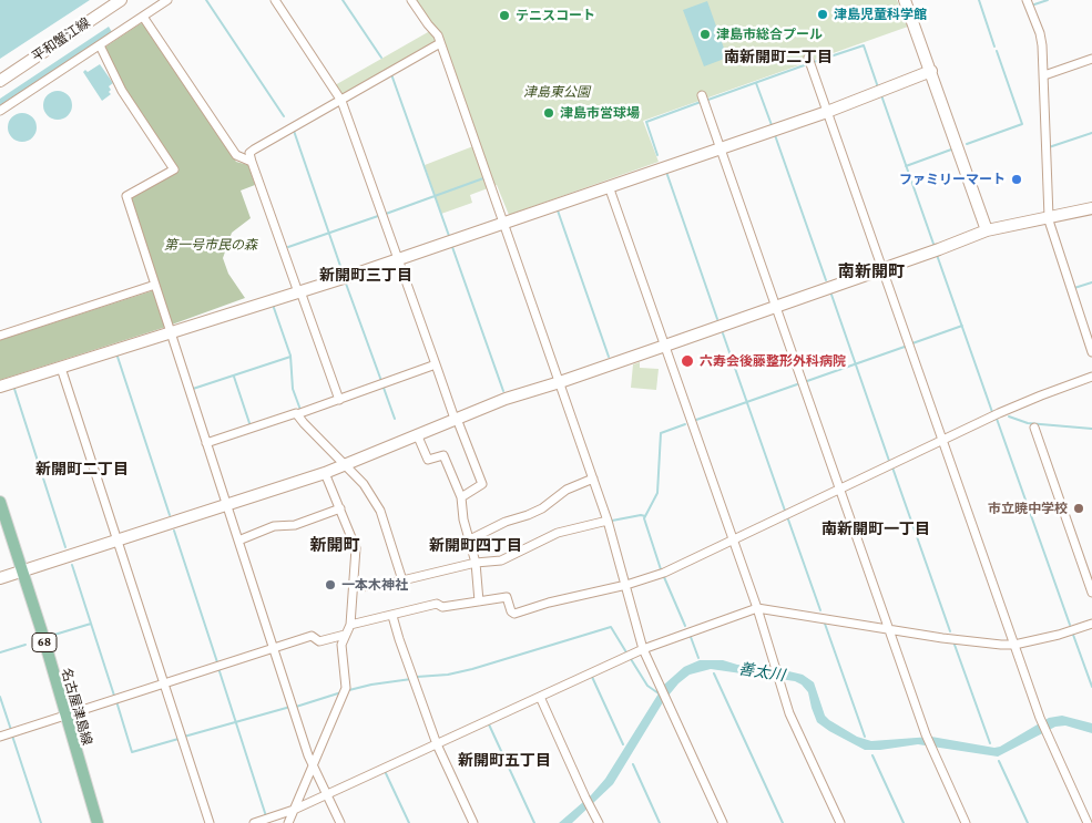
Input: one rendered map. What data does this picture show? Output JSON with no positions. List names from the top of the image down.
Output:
{
  "streets": {
    "main road": ["68", "名古屋津島線"],
    "street": ["平和蟹江線"]
  },
  "districts": [
    "南新開町二丁目",
    "南新開町",
    "新開町三丁目",
    "新開町二丁目",
    "南新開町一丁目",
    "新開町",
    "新開町四丁目",
    "新開町五丁目"
  ],
  "water": ["善太川"],
  "parks": ["津島東公園", "第一号市民の森"],
  "places": [
    "津島児童科学館",
    "テニスコート",
    "津島市総合プール",
    "津島市営球場",
    "ファミリーマート",
    "六寿会後藤整形外科病院",
    "市立暁中学校",
    "一本木神社"
  ]
}
